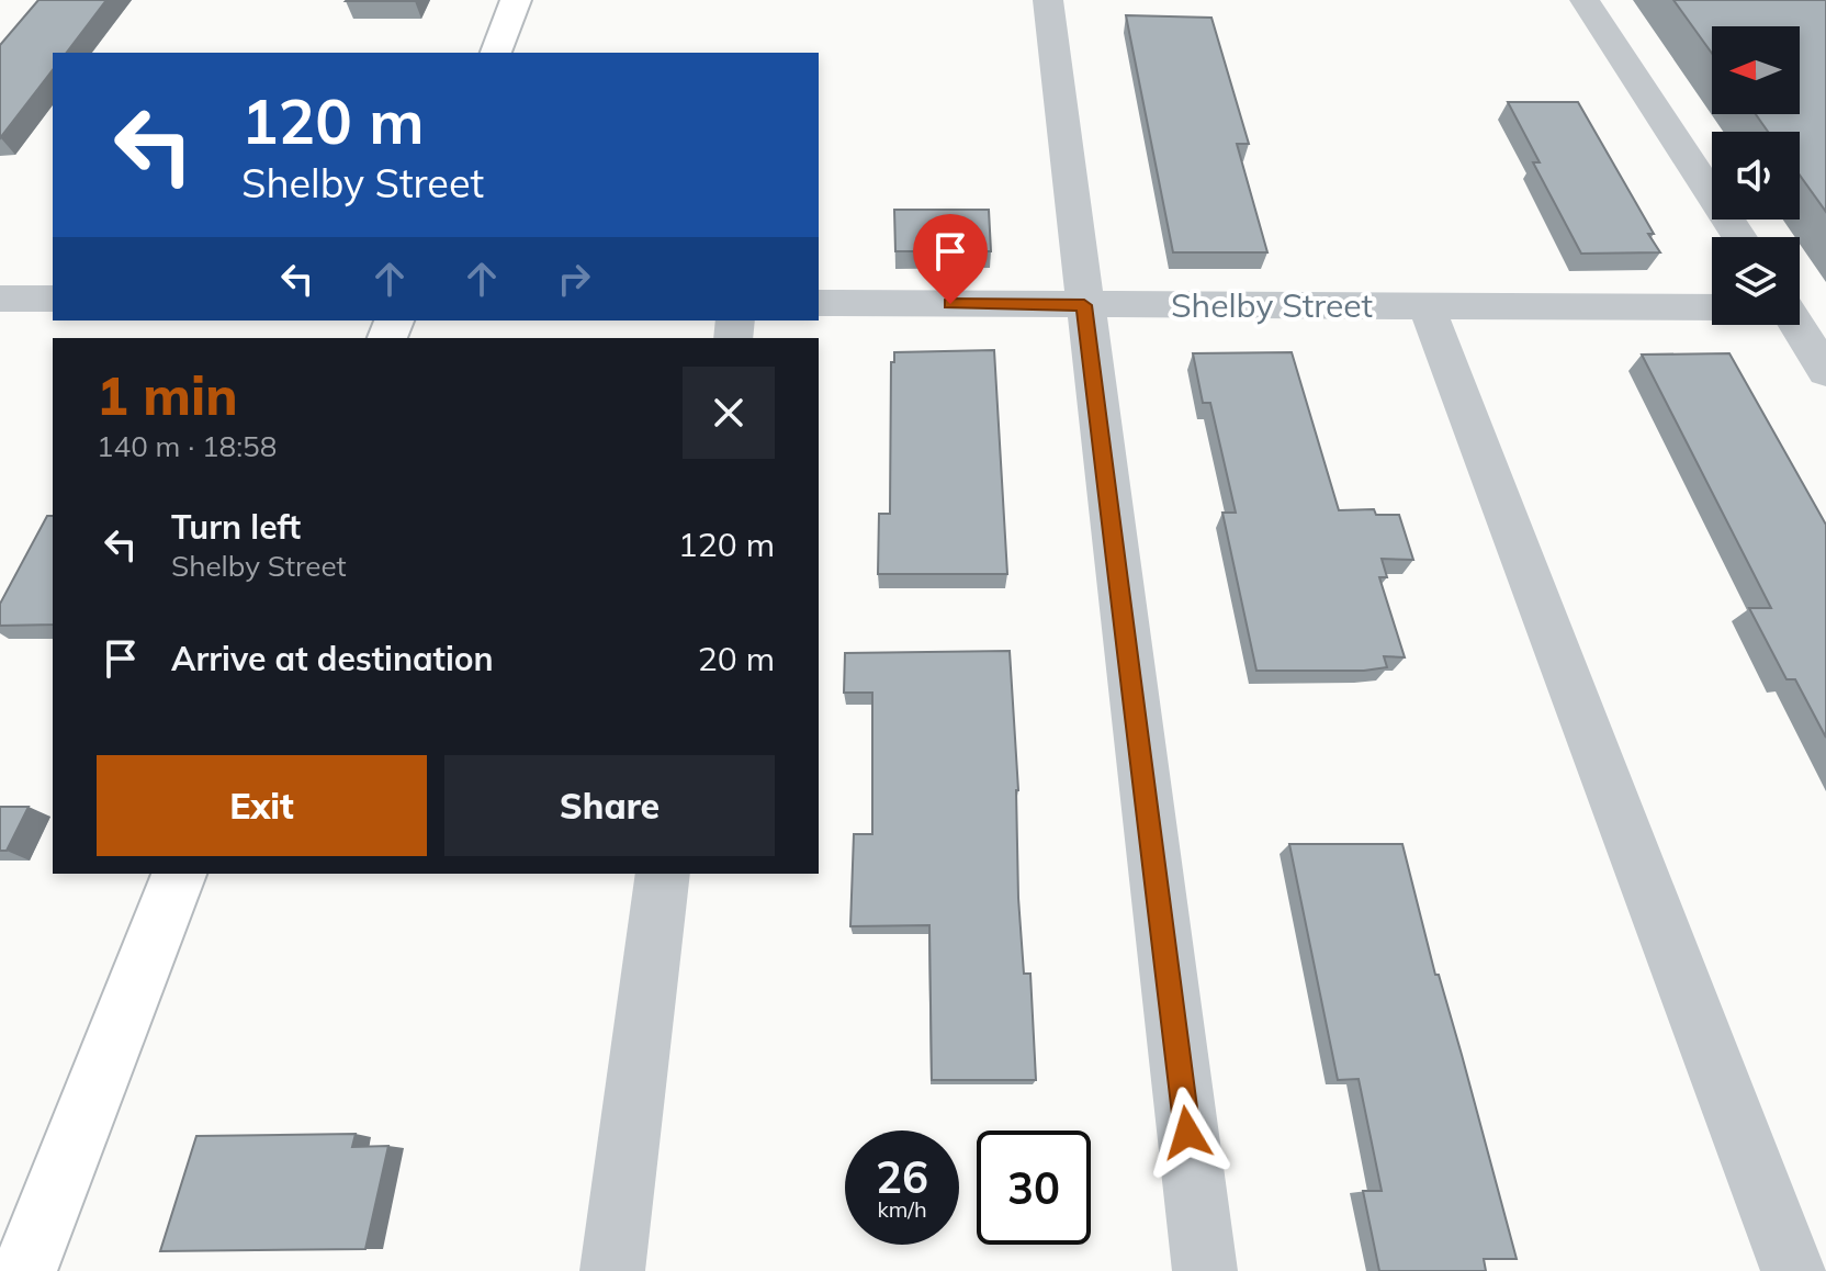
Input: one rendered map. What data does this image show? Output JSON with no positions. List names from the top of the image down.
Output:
{
  "streets": {
    "street": ["Shelby Street"]
  },
  "north": "left",
  "page": {
    "turn": ["120 m", "Shelby Street"],
    "heading": ["1 min", "140 m · 18:58"],
    "list": [
      {
        "name": "Turn left",
        "note": "Shelby Street",
        "value": "120 m"
      },
      {
        "name": "Arrive at destination",
        "value": "20 m"
      }
    ],
    "buttons": ["Exit", "Share"],
    "speed": "26 km/h",
    "limit": "30"
  }
}
